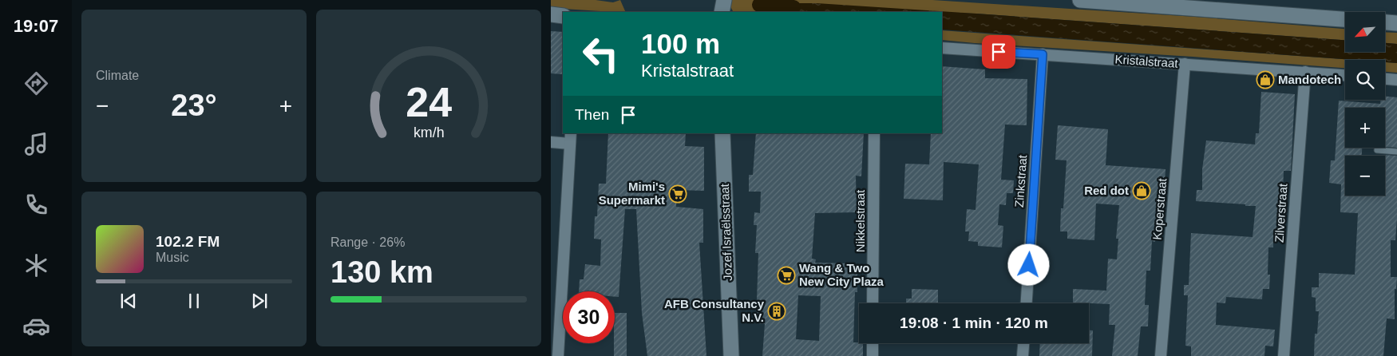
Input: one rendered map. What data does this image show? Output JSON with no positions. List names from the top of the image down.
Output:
{
  "streets": {
    "street": [
      "Kristalstraat",
      "Zinkstraat",
      "Koperstraat",
      "Zilverstraat",
      "Nikkelstraat",
      "Jozef Israëlsstraat"
    ]
  },
  "crossings": [
    ["Kristalstraat", "Zinkstraat"],
    ["Kristalstraat", "Koperstraat"],
    ["Kristalstraat", "Zilverstraat"]
  ],
  "places": {
    "shop": ["Mandotech", "Red dot"],
    "supermarket": ["Mimi's Supermarkt", "Wang & Two New City Plaza"],
    "building": ["AFB Consultancy N.V."]
  },
  "north": "bottom left",
  "page": {
    "tabs": "19:07",
    "tile": [
      "Climate",
      ["Range · 26%", "130 km"]
    ],
    "map_buttons": ["+", "−"],
    "turn": ["100 m", "Kristalstraat"],
    "heat": ["−", "23°", "+"],
    "then": "Then",
    "song": ["102.2 FM", "Music"],
    "limit": "30",
    "trip": "19:08 · 1 min · 120 m",
    "gauge": ["24", "km/h"]
  }
}
